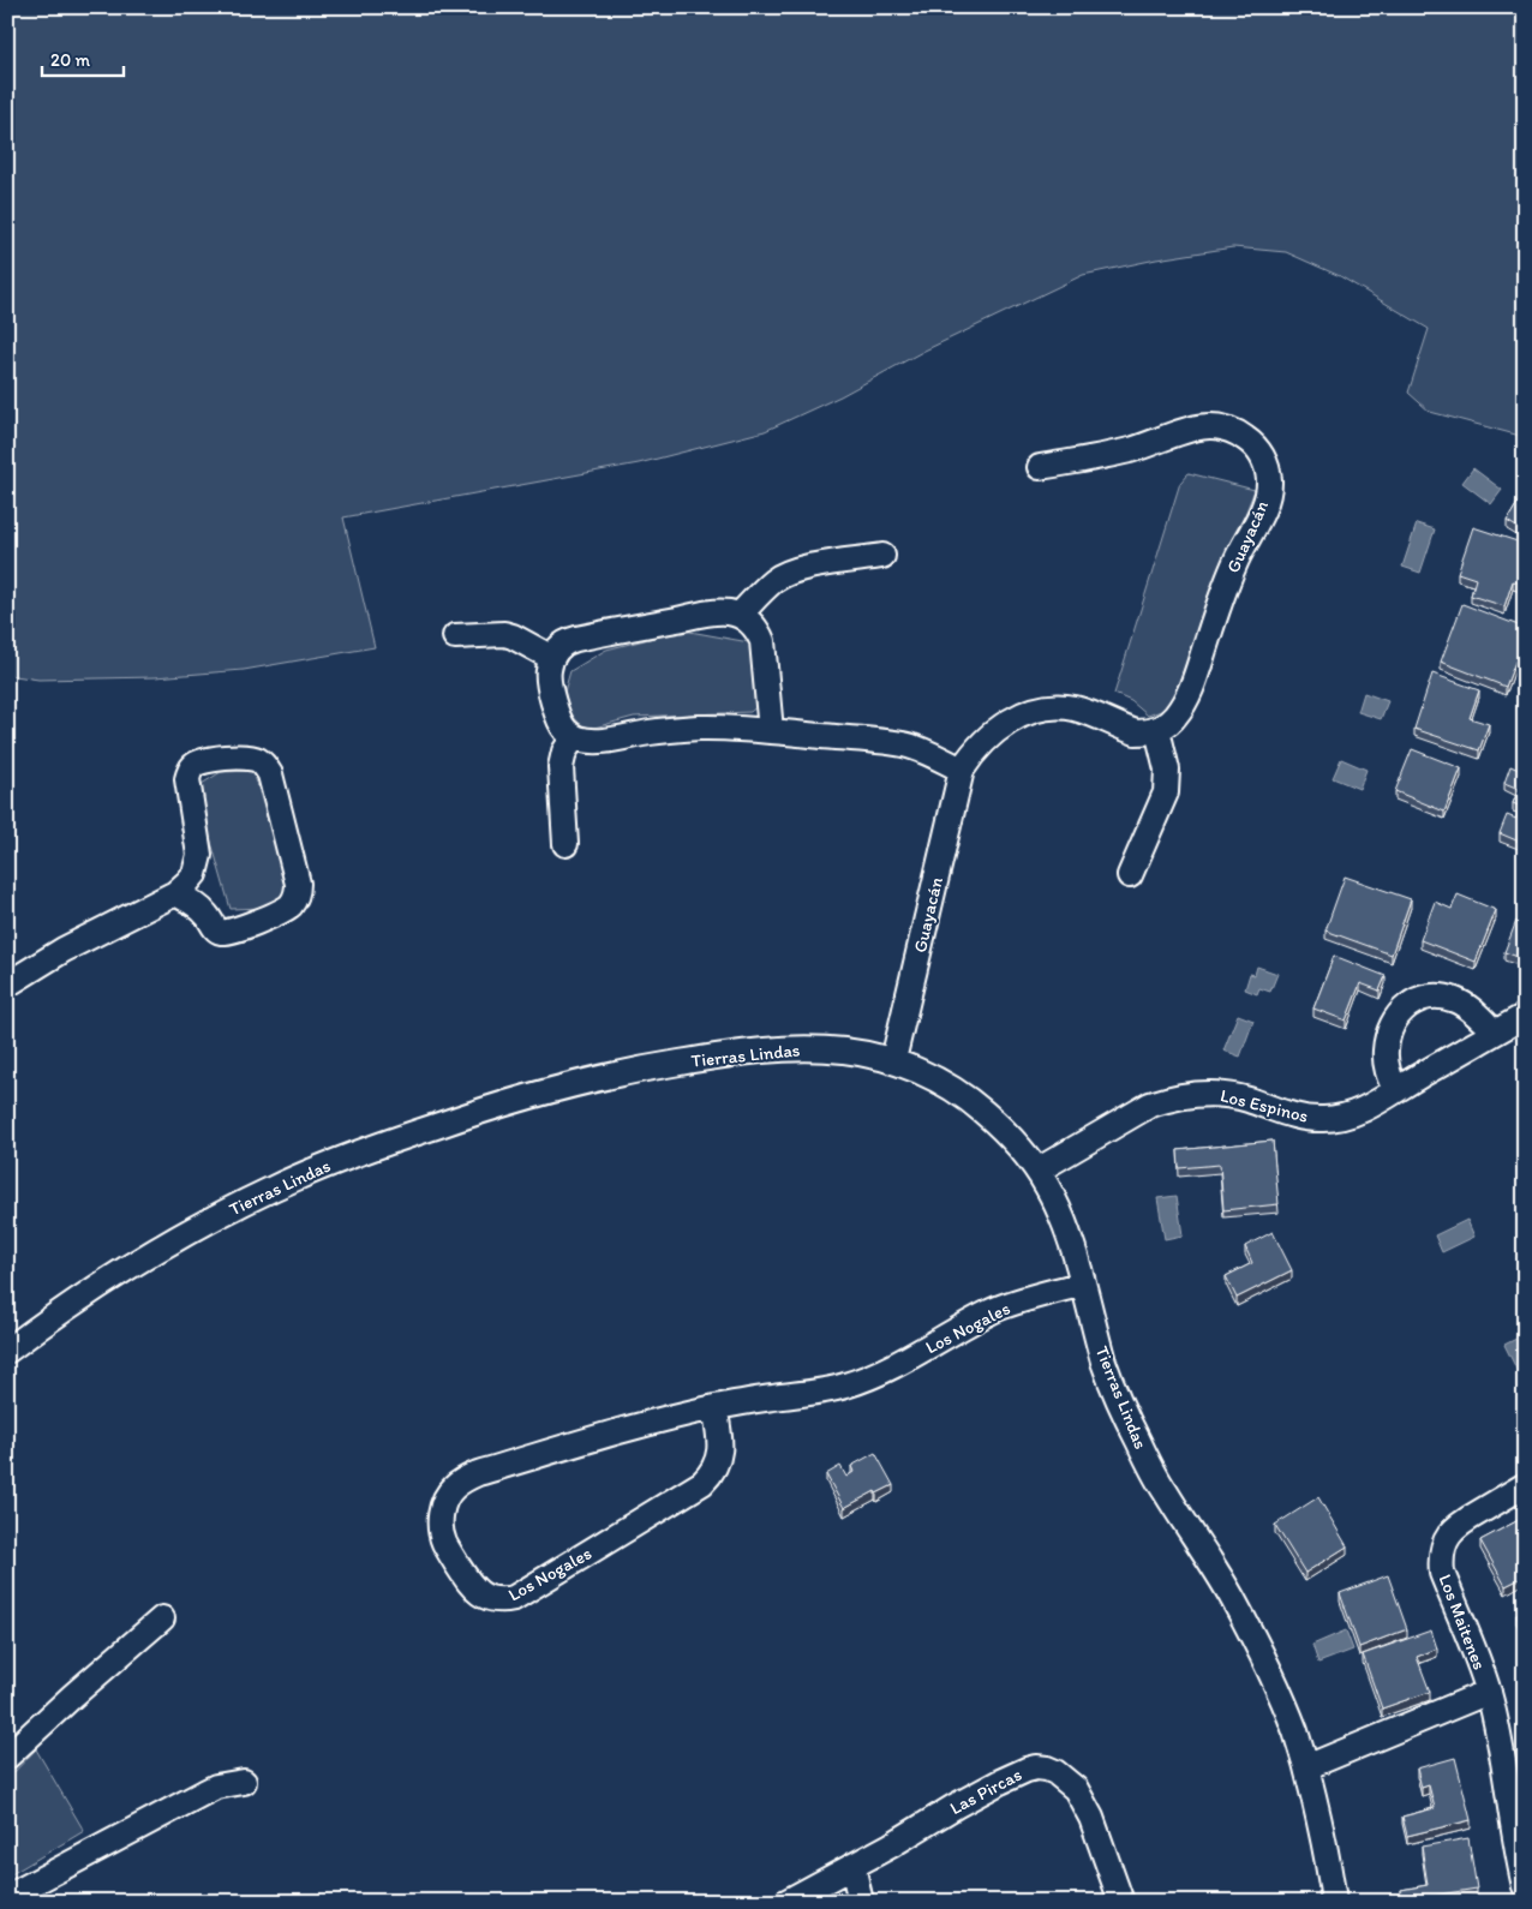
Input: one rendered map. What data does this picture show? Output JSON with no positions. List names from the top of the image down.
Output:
{
  "streets": {
    "street": [
      "Guayacán",
      "Tierras Lindas",
      "Los Espinos",
      "Los Nogales",
      "Los Maitenes",
      "Las Pircas"
    ]
  },
  "crossings": [
    ["Guayacán", "Tierras Lindas"],
    ["Tierras Lindas", "Los Espinos"],
    ["Tierras Lindas", "Los Nogales"],
    ["Tierras Lindas", "Los Maitenes"]
  ],
  "scale_bar": "20 m"
}
